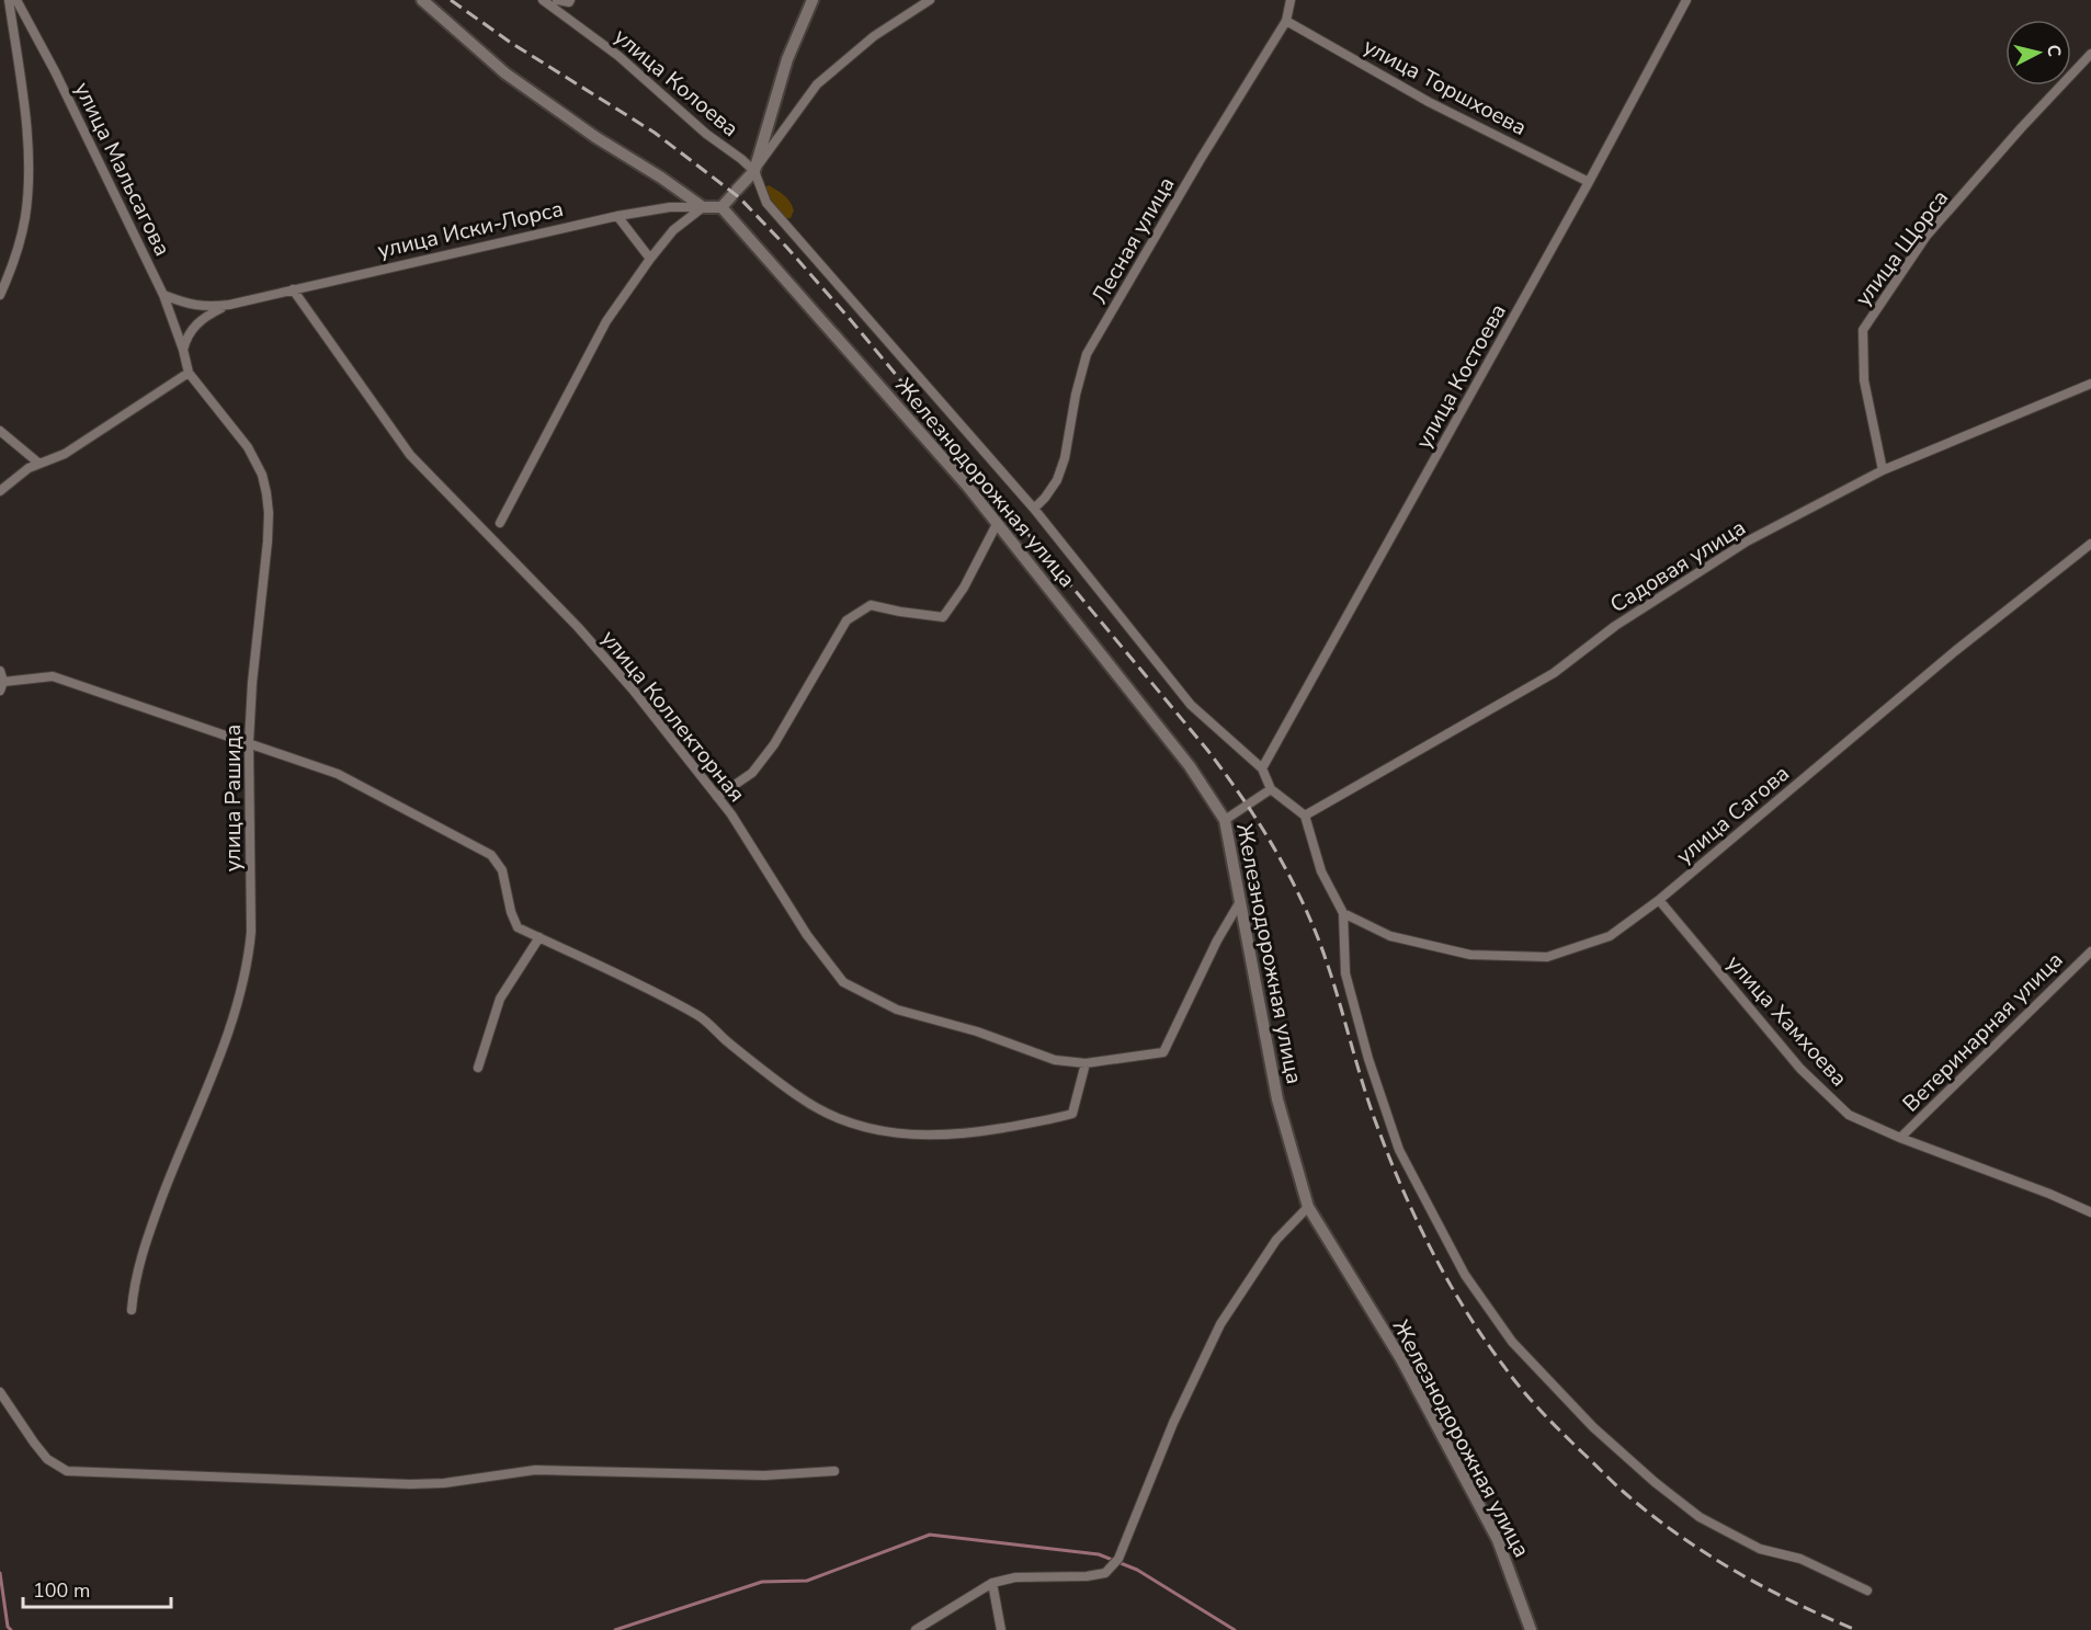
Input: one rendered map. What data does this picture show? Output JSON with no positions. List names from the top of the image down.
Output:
{
  "streets": {
    "street": [
      "улица Колоева",
      "улица Торшхоева",
      "улица Мальсагова",
      "улица Иски-Лорса",
      "Лесная улица",
      "улица Щорса",
      "улица Костоева",
      "Железнодорожная улица",
      "Садовая улица",
      "улица Коллекторная",
      "улица Рашида",
      "улица Сагова",
      "улица Хамхоева",
      "Ветеринарная улица"
    ]
  },
  "crossings": [
    ["улица Торшхоева", "Лесная улица"],
    ["улица Торшхоева", "улица Костоева"],
    ["улица Мальсагова", "улица Рашида"],
    ["улица Иски-Лорса", "Железнодорожная улица"],
    ["улица Иски-Лорса", "улица Коллекторная"],
    ["улица Щорса", "Садовая улица"],
    ["Железнодорожная улица", "улица Коллекторная"],
    ["улица Сагова", "улица Хамхоева"],
    ["улица Хамхоева", "Ветеринарная улица"]
  ],
  "scale_bar": "100 m",
  "north": "right"
}
